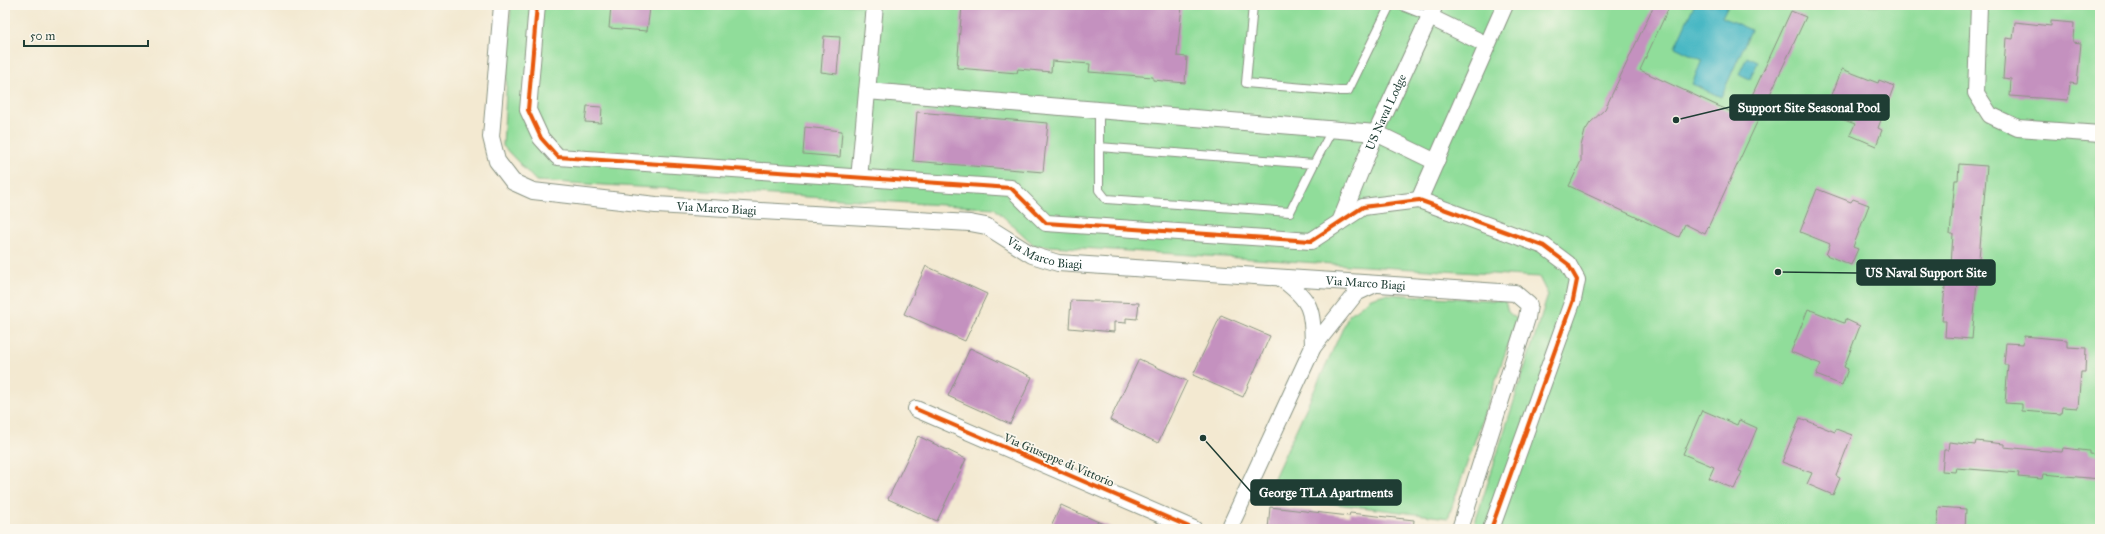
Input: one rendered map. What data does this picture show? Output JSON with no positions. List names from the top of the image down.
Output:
{
  "streets": {
    "street": ["US Naval Lodge", "Via Marco Biagi", "Via Giuseppe di Vittorio"]
  },
  "places": ["Support Site Seasonal Pool", "US Naval Support Site", "George TLA Apartments"],
  "scale_bar": "50 m"
}
